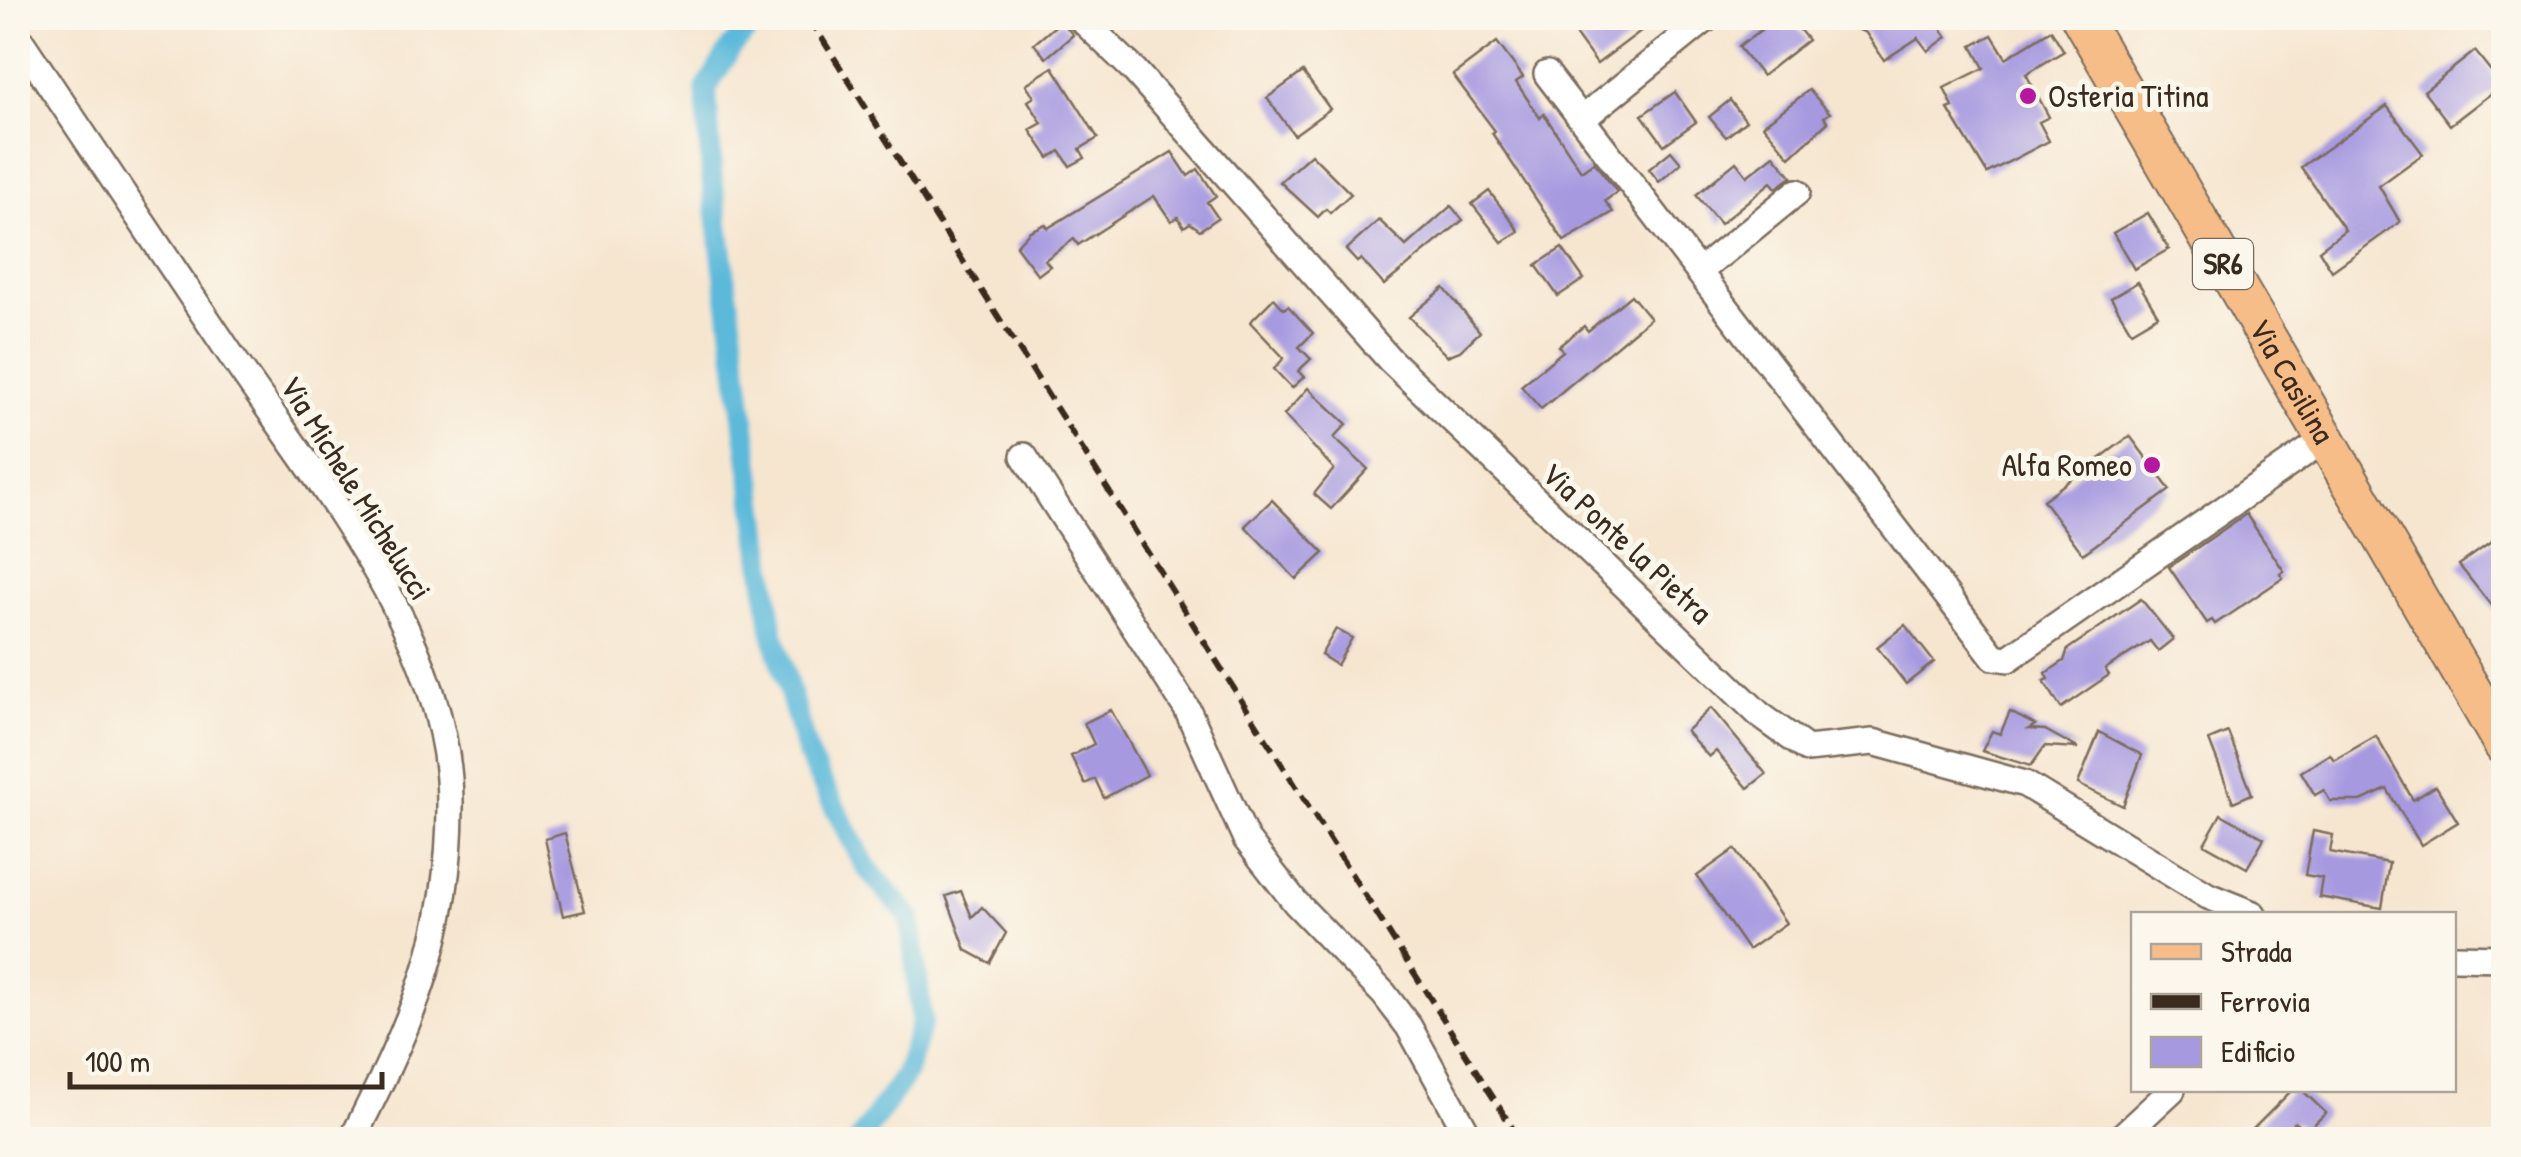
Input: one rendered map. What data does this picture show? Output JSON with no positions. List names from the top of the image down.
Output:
{
  "streets": {
    "main road": ["SR6", "Via Casilina"],
    "street": ["Via Michele Michelucci", "Via Ponte la Pietra"]
  },
  "places": ["Osteria Titina", "Alfa Romeo"],
  "legend": ["Strada", "Ferrovia", "Edificio"],
  "scale_bar": "100 m"
}
